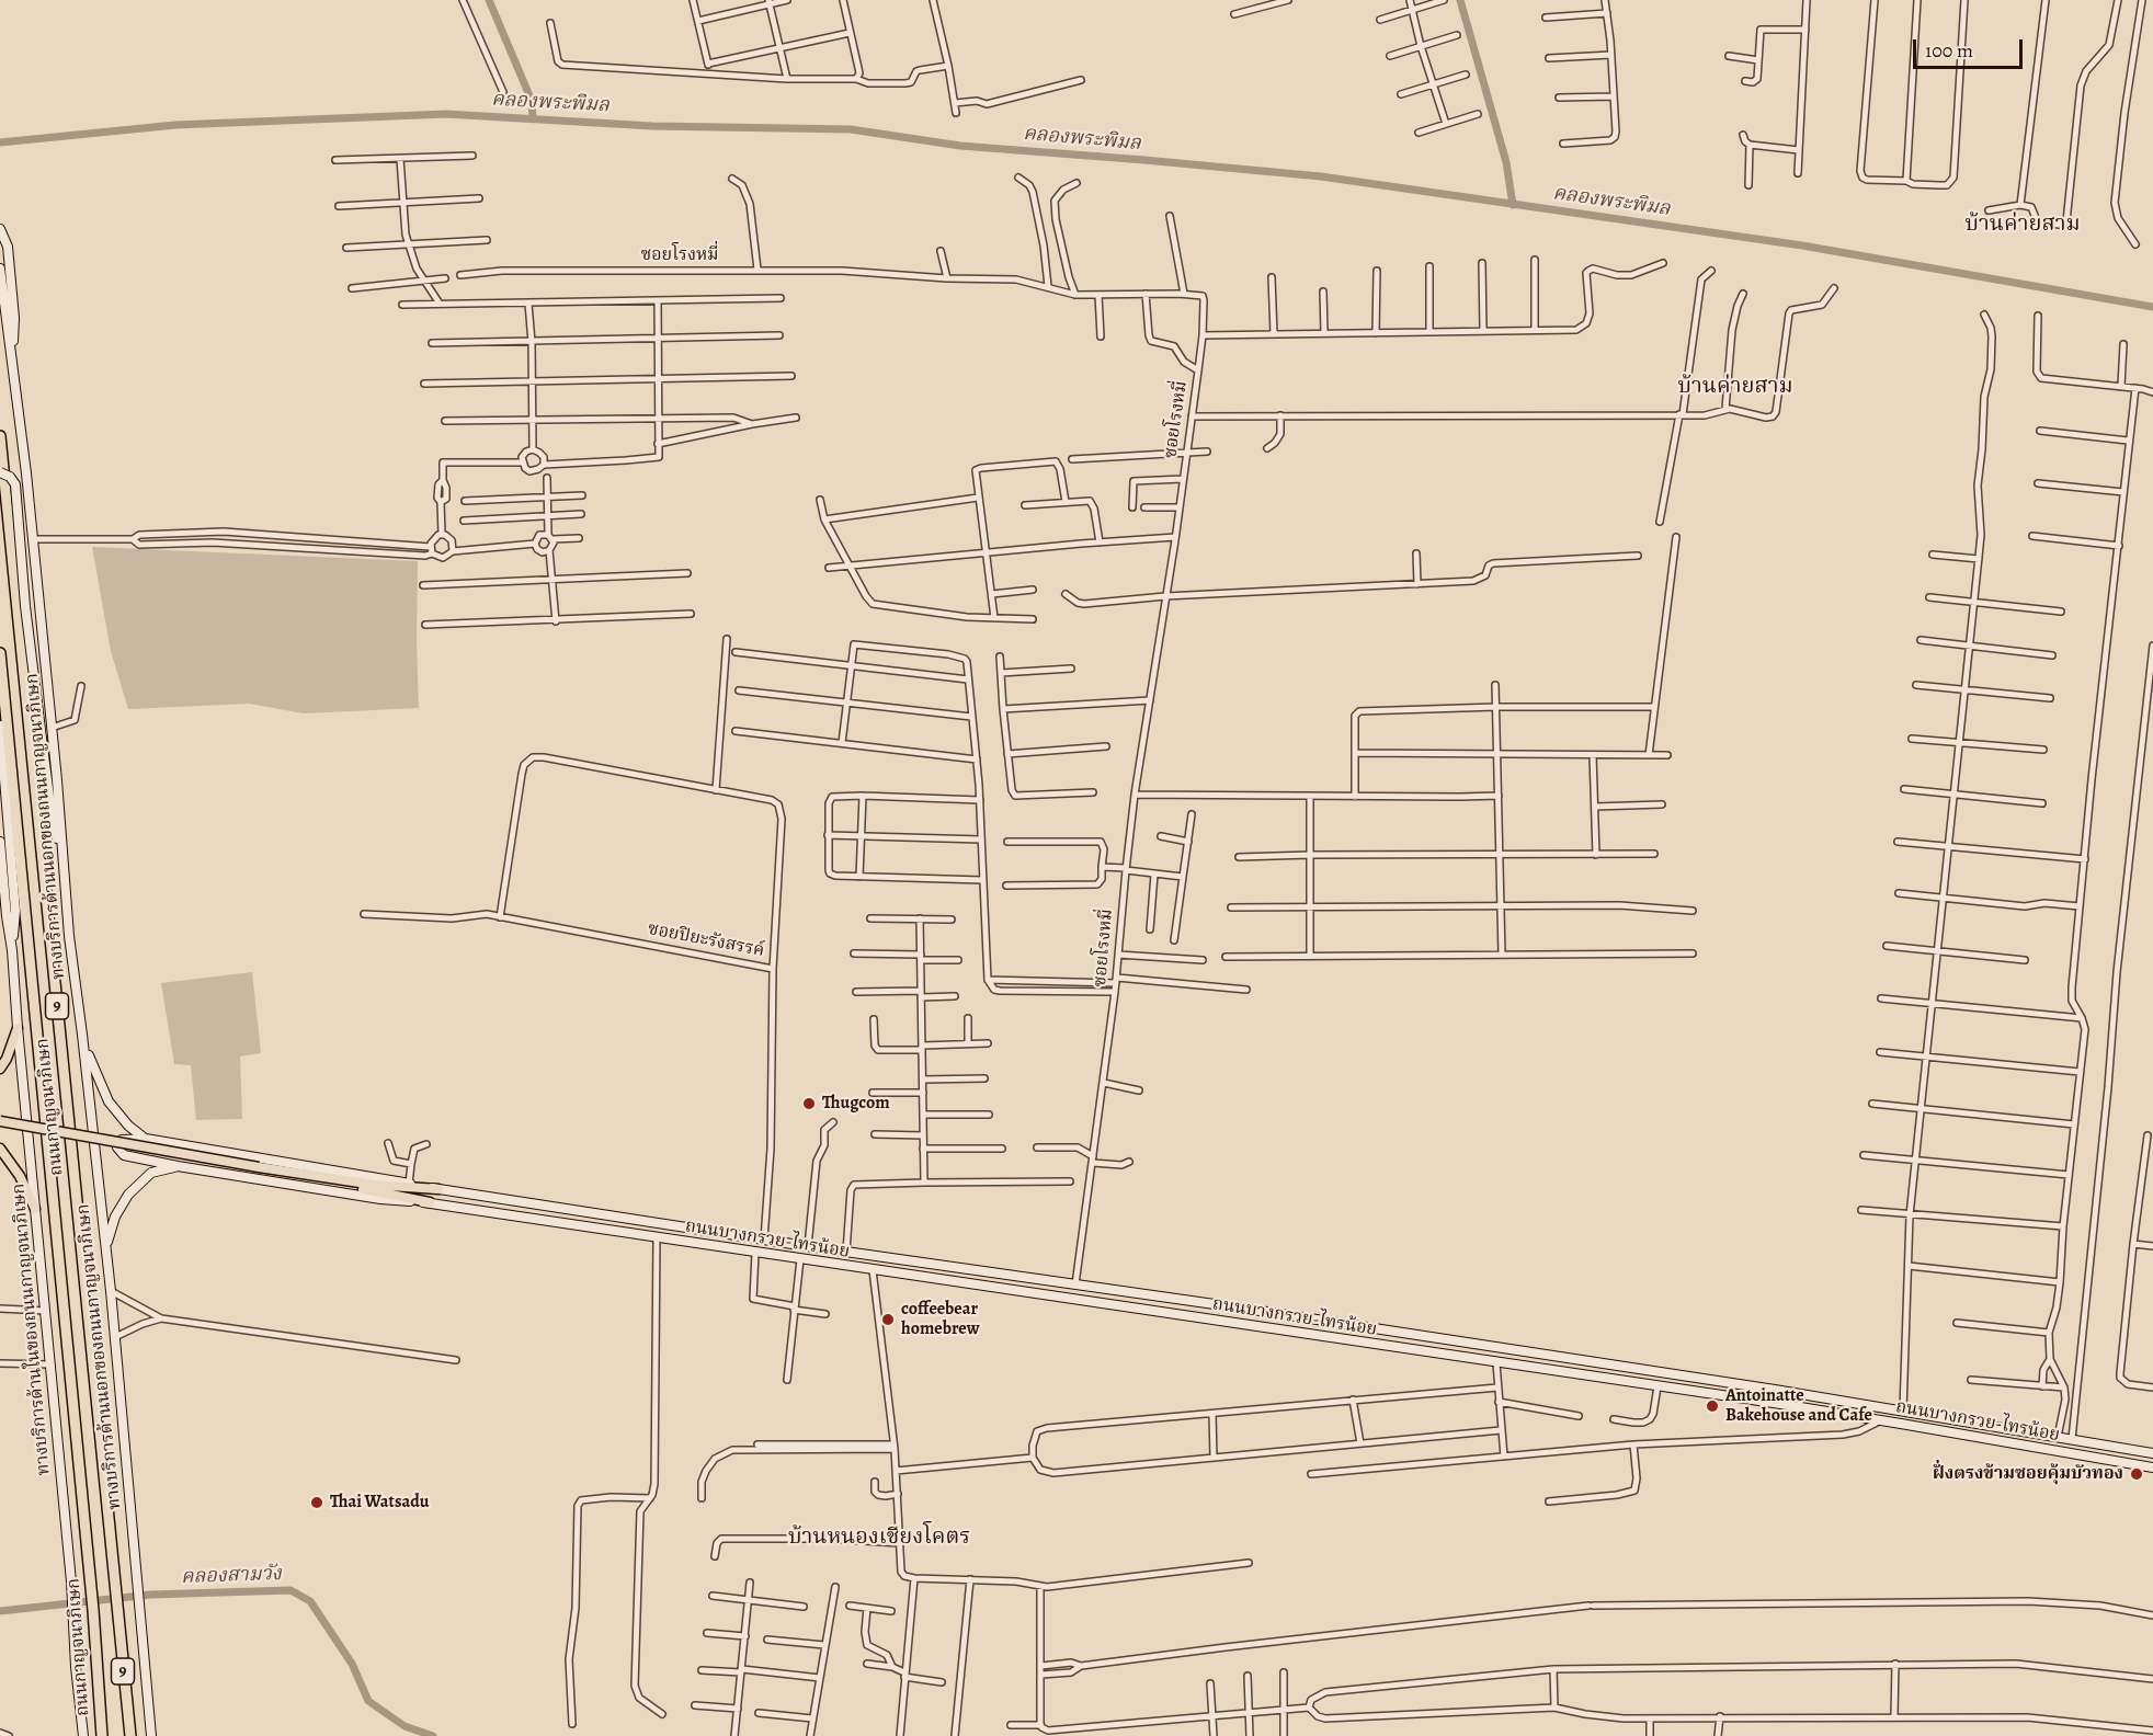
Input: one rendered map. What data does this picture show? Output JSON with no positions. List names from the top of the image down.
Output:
{
  "streets": {
    "highway": ["9", "ถนนกาญจนาภิเษก"],
    "main road": ["ทางบริการด้านนอกของถนนกาญจนาภิเษก", "ถนนบางกรวย-ไทรน้อย", "ทางบริการด้านในของถนนกาญจนาภิเษก"],
    "street": ["ซอยโรงหมี่", "ซอยปิยะรังสรรค์"]
  },
  "crossings": [
    ["ซอยโรงหมี่", "ถนนบางกรวย-ไทรน้อย"],
    ["ซอยปิยะรังสรรค์", "ถนนบางกรวย-ไทรน้อย"]
  ],
  "districts": ["บ้านค่ายสาม", "บ้านค่ายสาม", "บ้านหนองเชียงโคตร"],
  "water": ["คลองพระพิมล", "คลองสามวัง"],
  "places": [
    "Thugcom",
    "coffeebear homebrew",
    "Antoinatte Bakehouse and Cafe",
    "ฝั่งตรงข้ามซอยคุ้มบัวทอง",
    "Thai Watsadu"
  ],
  "scale_bar": "100 m"
}
